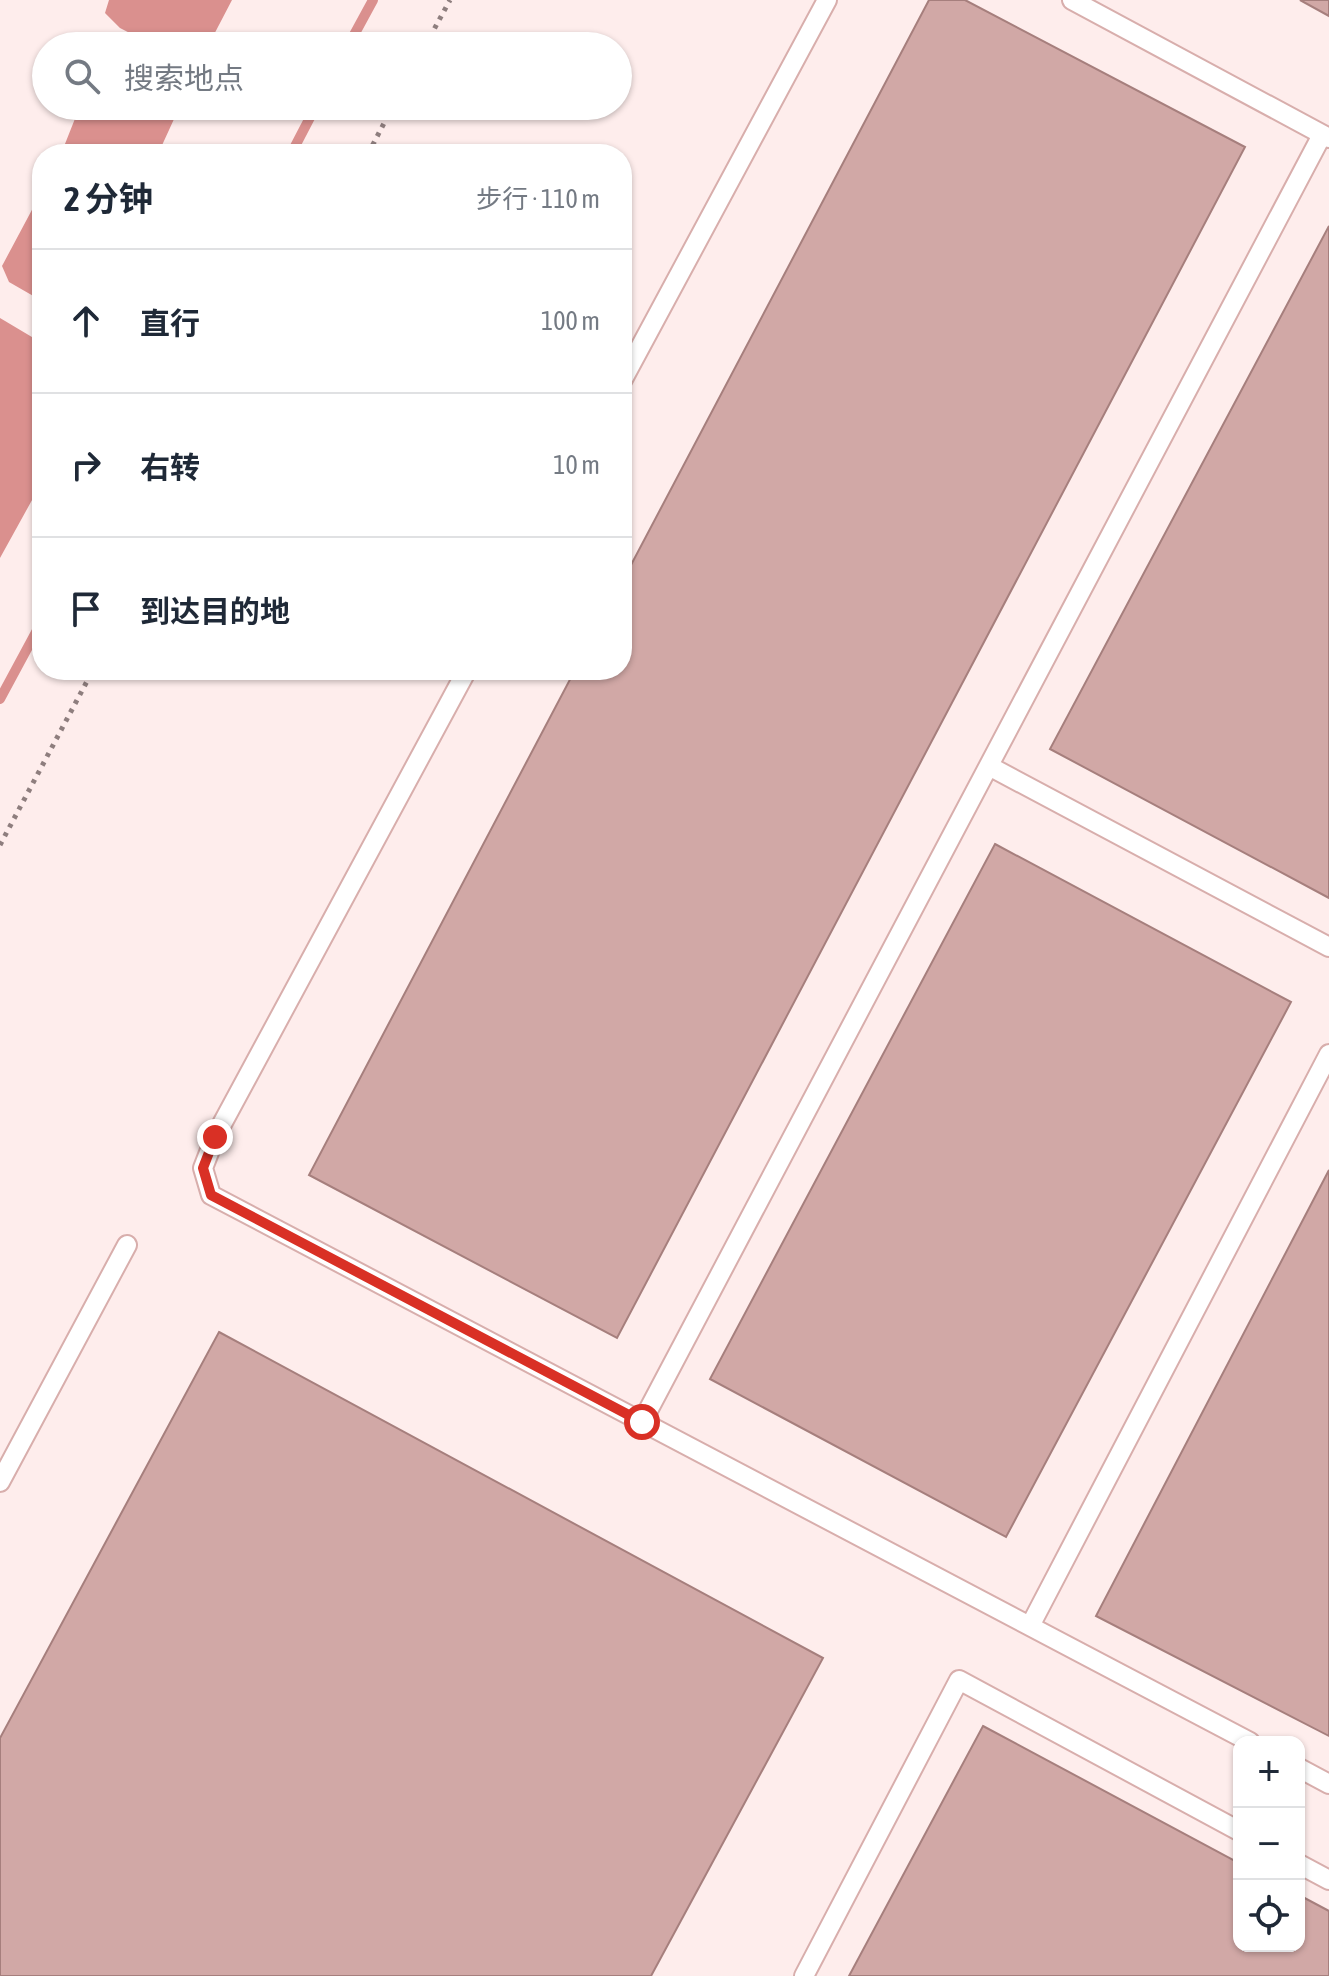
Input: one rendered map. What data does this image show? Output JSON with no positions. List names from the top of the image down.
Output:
{
  "page": {
    "search": "搜索地点",
    "heading": ["2 分钟", "步行 · 110 m"],
    "list": [
      ["直行", "100 m"],
      ["右转", "10 m"],
      "到达目的地"
    ],
    "map_buttons": ["+", "−"]
  }
}
